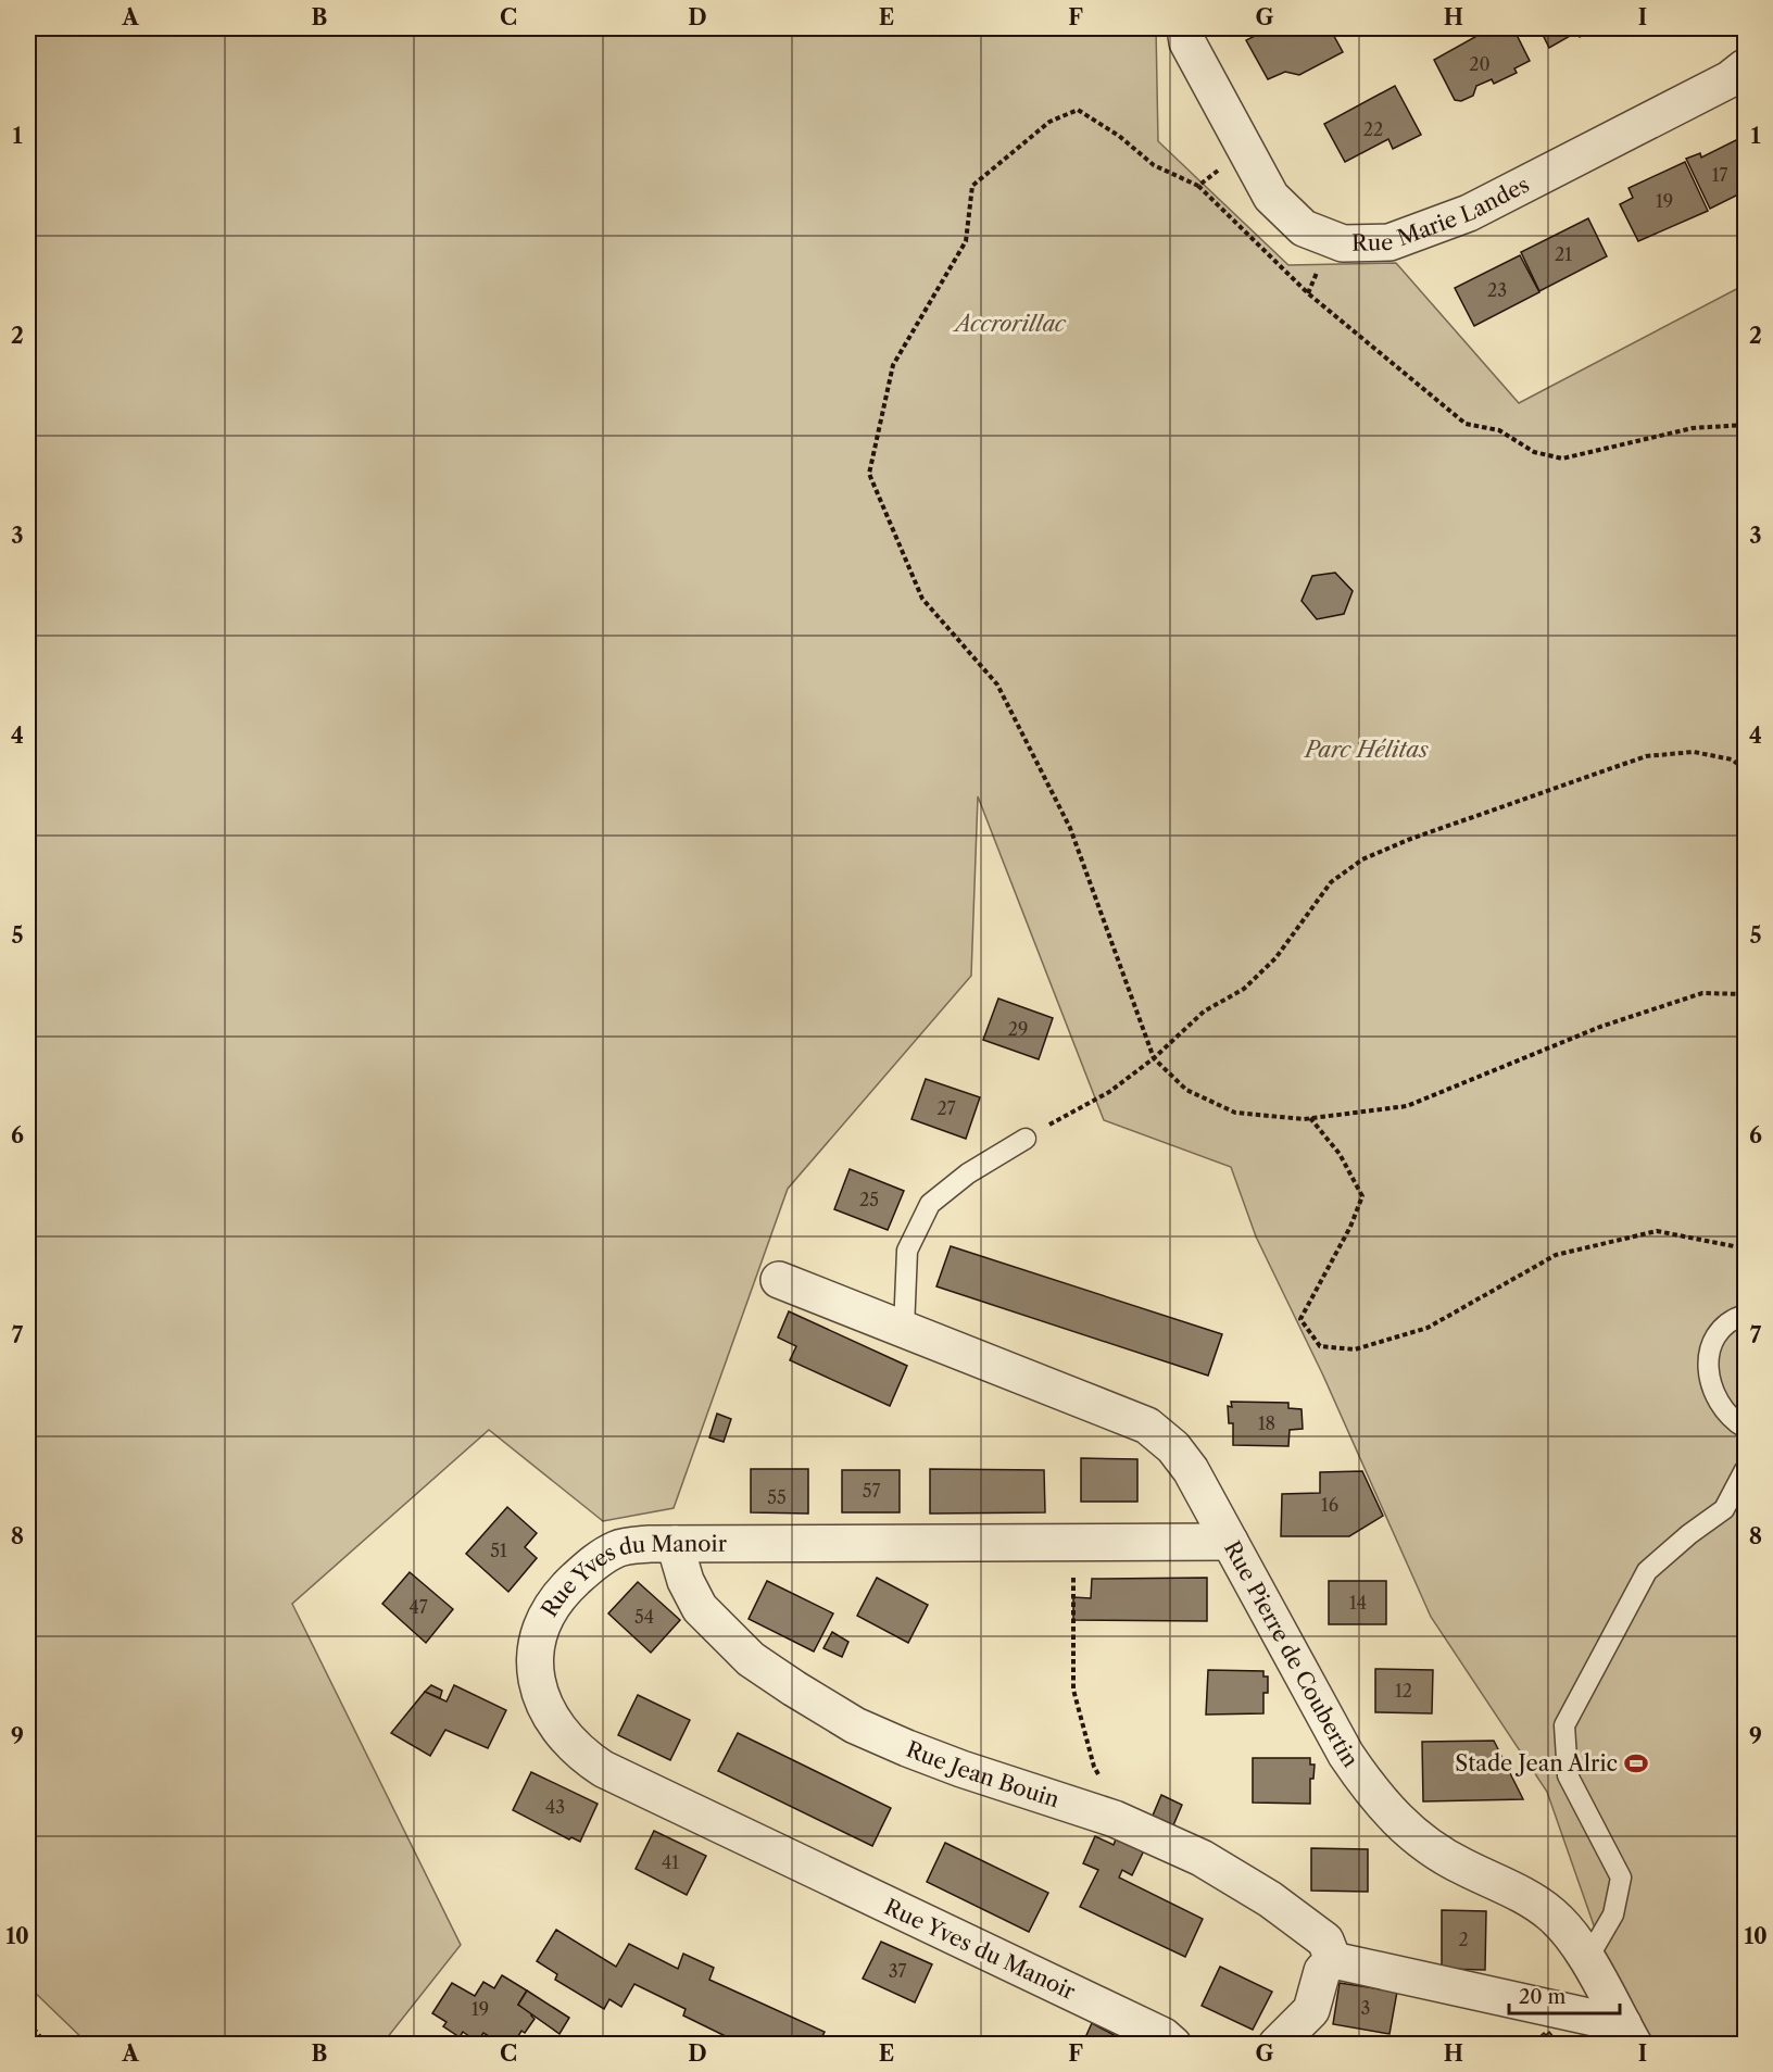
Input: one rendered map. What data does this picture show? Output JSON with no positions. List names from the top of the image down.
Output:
{
  "streets": {
    "street": [
      "Rue Marie Landes",
      "Rue Yves du Manoir",
      "Rue Pierre de Coubertin",
      "Rue Jean Bouin"
    ]
  },
  "crossings": [
    ["Rue Yves du Manoir", "Rue Pierre de Coubertin"],
    ["Rue Yves du Manoir", "Rue Jean Bouin"]
  ],
  "parks": ["Accrorillac", "Parc Hélitas"],
  "places": {
    "sports": ["Stade Jean Alric"]
  },
  "house_numbers": [
    "20",
    "22",
    "17",
    "19",
    "21",
    "23",
    "29",
    "27",
    "25",
    "18",
    "57",
    "55",
    "16",
    "51",
    "14",
    "47",
    "54",
    "12",
    "43",
    "41",
    "2",
    "37",
    "3",
    "19"
  ],
  "scale_bar": "20 m",
  "grid": {
    "columns": [
      "A",
      "B",
      "C",
      "D",
      "E",
      "F",
      "G",
      "H",
      "I"
    ],
    "rows": [
      "1",
      "2",
      "3",
      "4",
      "5",
      "6",
      "7",
      "8",
      "9",
      "10"
    ]
  }
}
